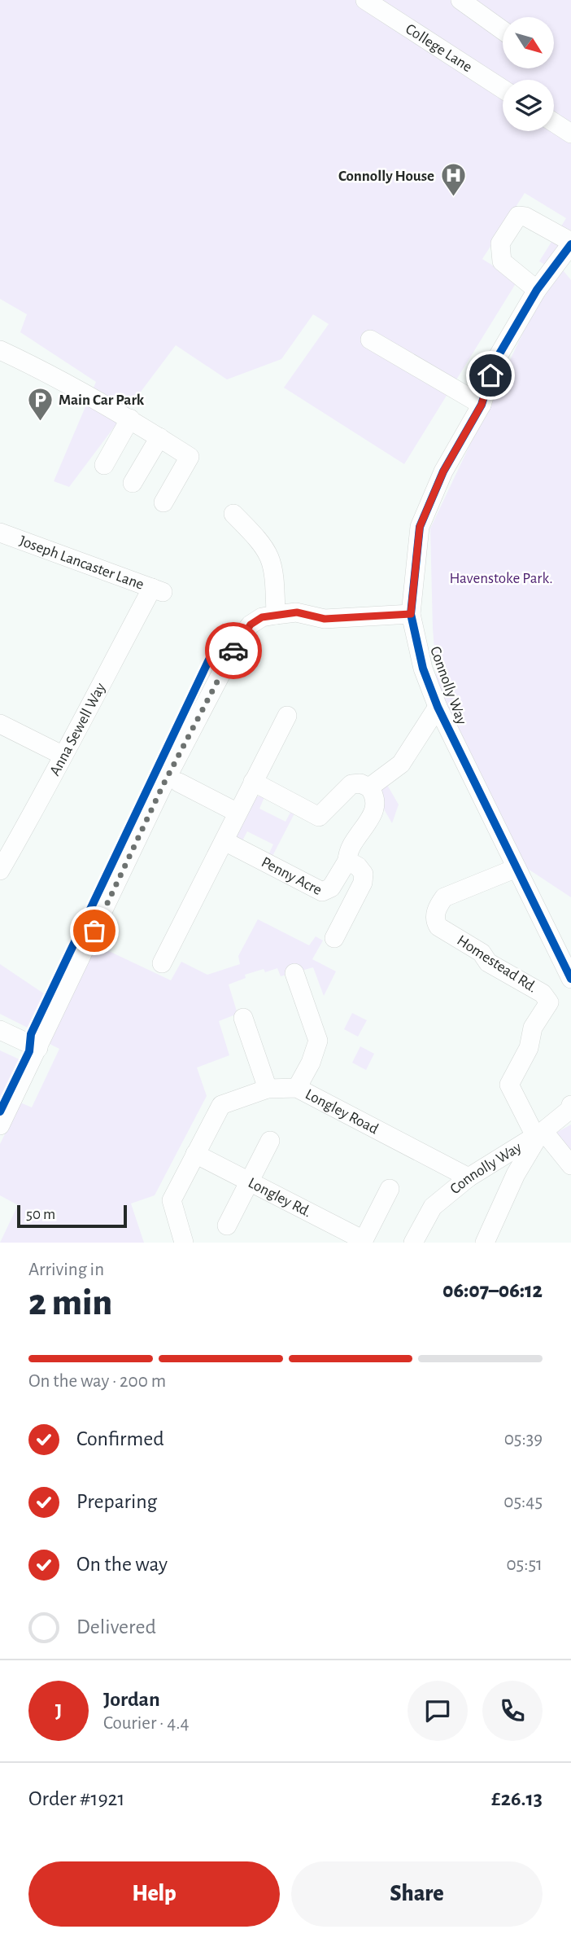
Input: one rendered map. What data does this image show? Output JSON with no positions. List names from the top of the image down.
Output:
{
  "streets": {
    "street": [
      "College Lane",
      "Joseph Lancaster Lane",
      "Connolly Way",
      "Anna Sewell Way",
      "Penny Acre",
      "Homestead Rd.",
      "Longley Road",
      "Longley Rd."
    ]
  },
  "crossings": [
    ["Joseph Lancaster Lane", "Anna Sewell Way"],
    ["Connolly Way", "Homestead Rd."],
    ["Connolly Way", "Longley Road"],
    ["Longley Road", "Longley Rd."]
  ],
  "parks": ["Havenstoke Park."],
  "places": {
    "hospital": ["Connolly House"],
    "parking": ["Main Car Park"]
  },
  "scale_bar": "50 m",
  "north": "bottom right",
  "page": {
    "scale": "50 m",
    "heading": ["2 min", "Arriving in", "06:07–06:12"],
    "panel": [
      "Jordan",
      "Courier · 4.4",
      "Order #1921",
      "£26.13"
    ],
    "bar": "On the way · 200 m",
    "list": [
      ["Confirmed", "05:39"],
      ["Preparing", "05:45"],
      ["On the way", "05:51"],
      "Delivered"
    ],
    "round": "J",
    "buttons": ["Help", "Share"]
  }
}
